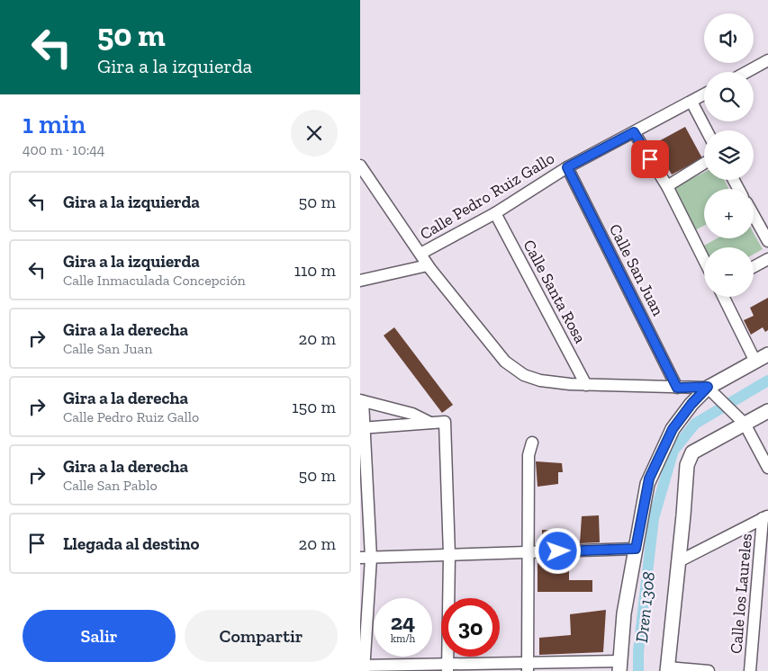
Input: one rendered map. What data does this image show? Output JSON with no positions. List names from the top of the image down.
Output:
{
  "streets": {
    "street": [
      "Calle Pedro Ruiz Gallo",
      "Calle San Juan",
      "Calle Santa Rosa",
      "Calle los Laureles"
    ]
  },
  "crossings": [
    ["Calle Pedro Ruiz Gallo", "Calle San Juan"],
    ["Calle Pedro Ruiz Gallo", "Calle Santa Rosa"]
  ],
  "water": ["Dren 1308"],
  "page": {
    "turn": ["50 m", "Gira a la izquierda"],
    "map_buttons": ["+", "−"],
    "heading": ["1 min", "400 m · 10:44"],
    "list": [
      {
        "name": "Gira a la izquierda",
        "value": "50 m"
      },
      {
        "name": "Gira a la izquierda",
        "note": "Calle Inmaculada Concepción",
        "value": "110 m"
      },
      {
        "name": "Gira a la derecha",
        "note": "Calle San Juan",
        "value": "20 m"
      },
      {
        "name": "Gira a la derecha",
        "note": "Calle Pedro Ruiz Gallo",
        "value": "150 m"
      },
      {
        "name": "Gira a la derecha",
        "note": "Calle San Pablo",
        "value": "50 m"
      },
      {
        "name": "Llegada al destino",
        "value": "20 m"
      }
    ],
    "speed": "24 km/h",
    "limit": "30",
    "buttons": ["Salir", "Compartir"]
  }
}
